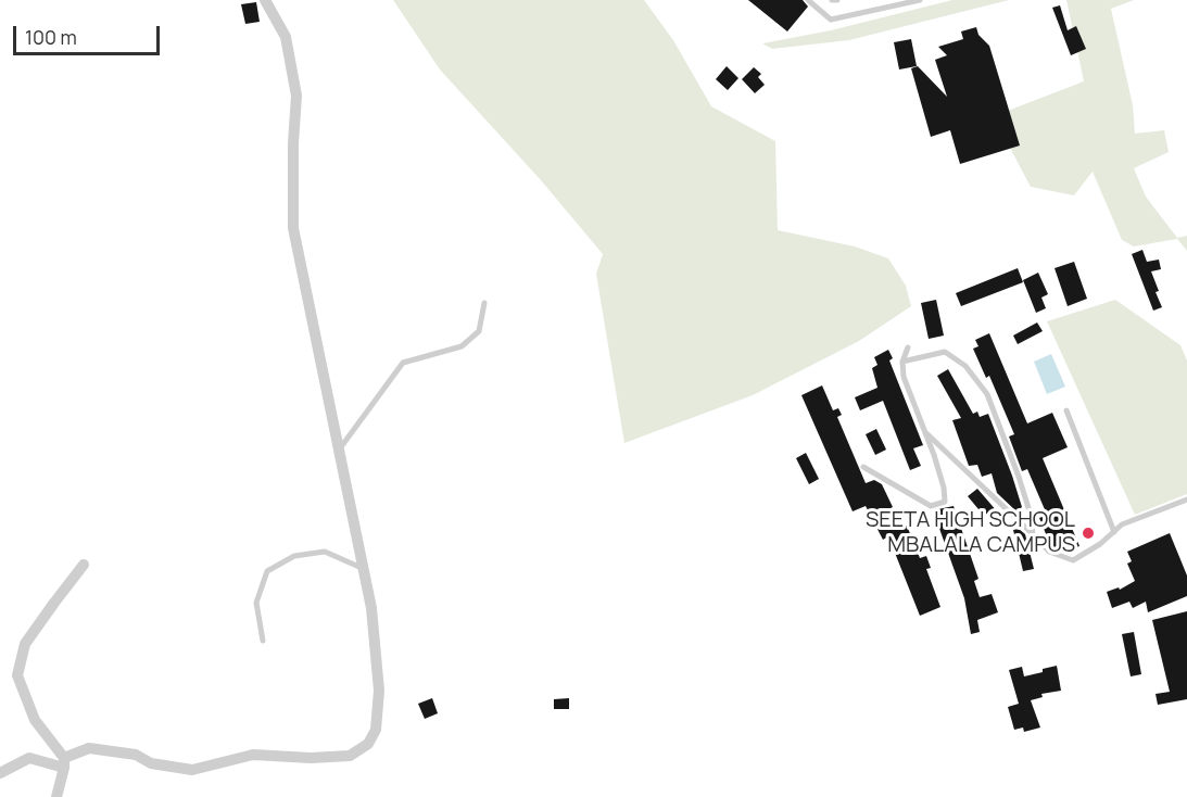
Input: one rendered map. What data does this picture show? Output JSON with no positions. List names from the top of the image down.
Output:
{
  "places": ["SEETA HIGH SCHOOL MBALALA CAMPUS"],
  "scale_bar": "100 m"
}
